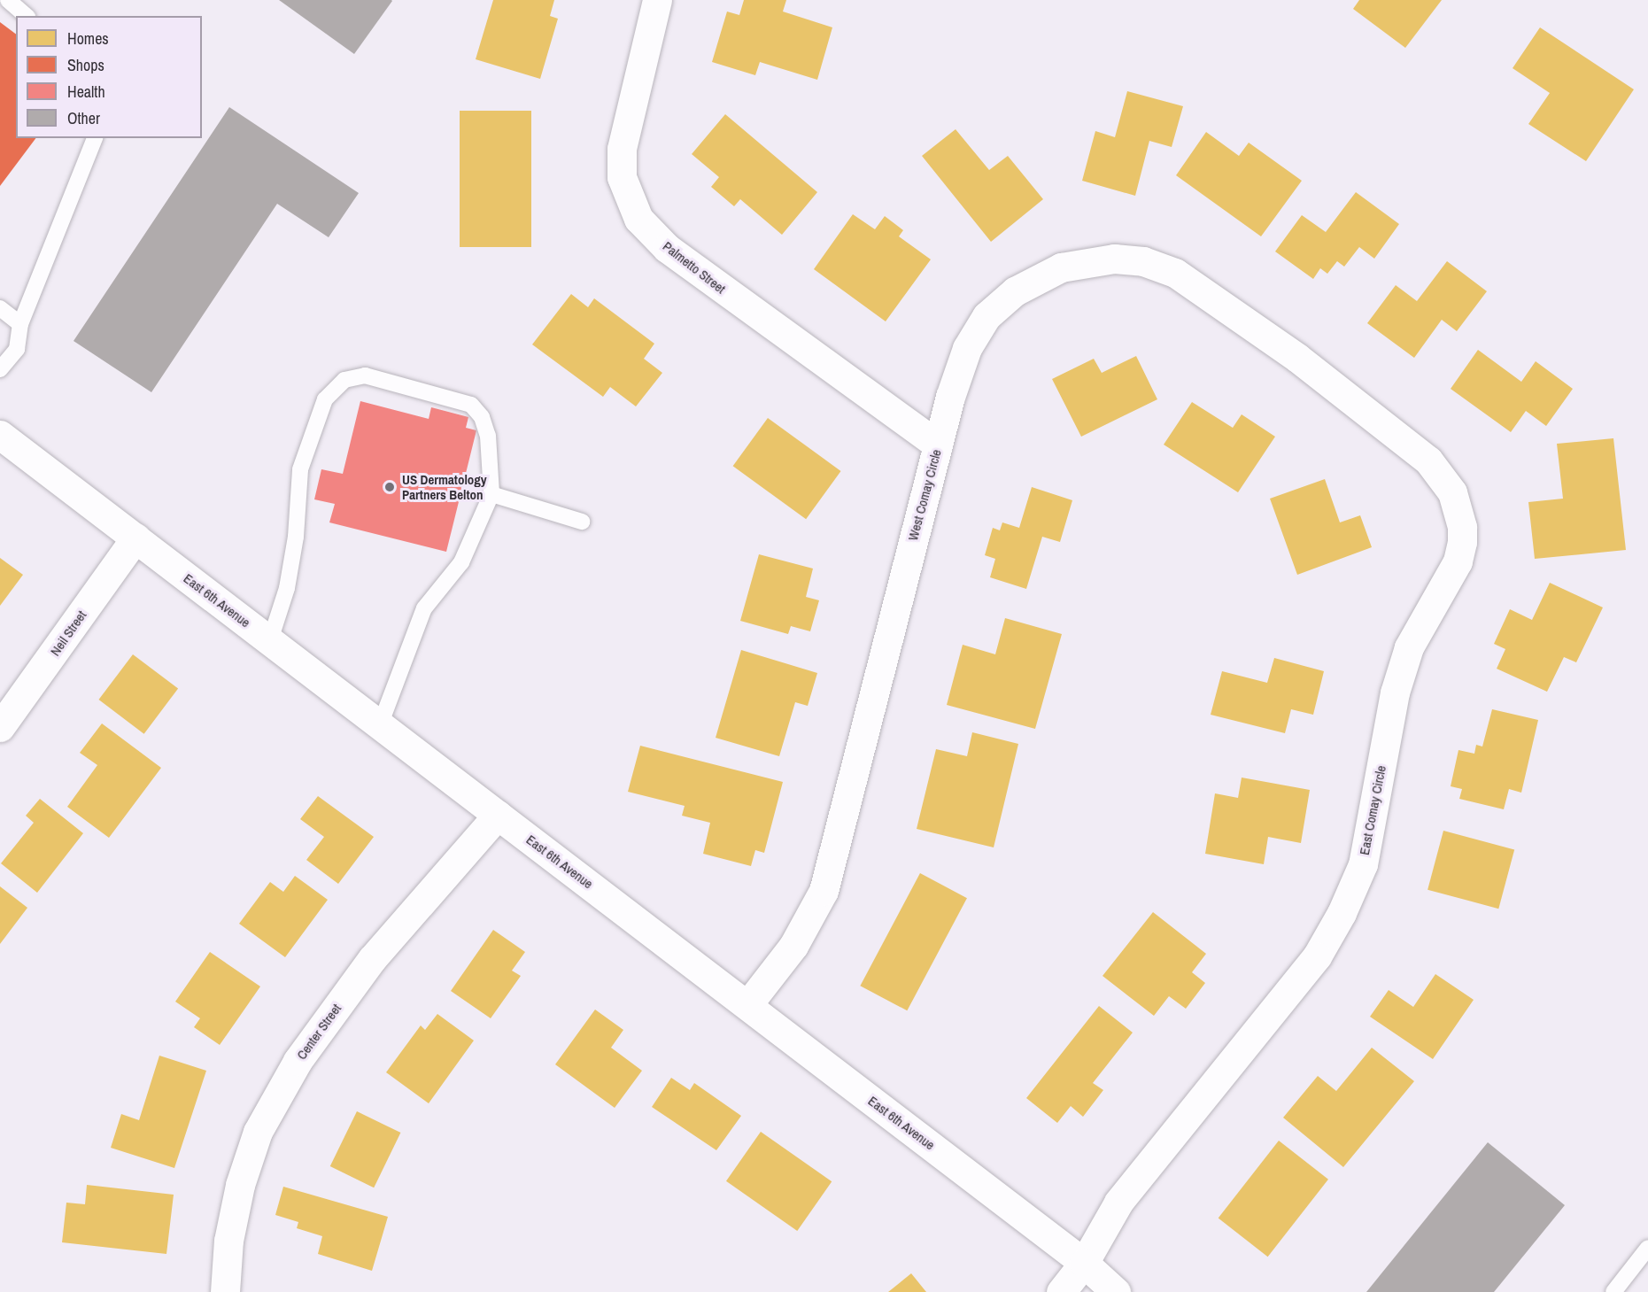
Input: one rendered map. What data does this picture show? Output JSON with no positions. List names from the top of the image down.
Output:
{
  "streets": {
    "street": [
      "Palmetto Street",
      "West Comay Circle",
      "East 6th Avenue",
      "Neil Street",
      "East Comay Circle",
      "Center Street"
    ]
  },
  "crossings": [
    ["Palmetto Street", "West Comay Circle"],
    ["West Comay Circle", "East 6th Avenue"],
    ["West Comay Circle", "East Comay Circle"],
    ["East 6th Avenue", "Neil Street"],
    ["East 6th Avenue", "East Comay Circle"],
    ["East 6th Avenue", "Center Street"]
  ],
  "places": ["US Dermatology Partners Belton"],
  "legend": [
    "Homes",
    "Shops",
    "Health",
    "Other"
  ]
}
